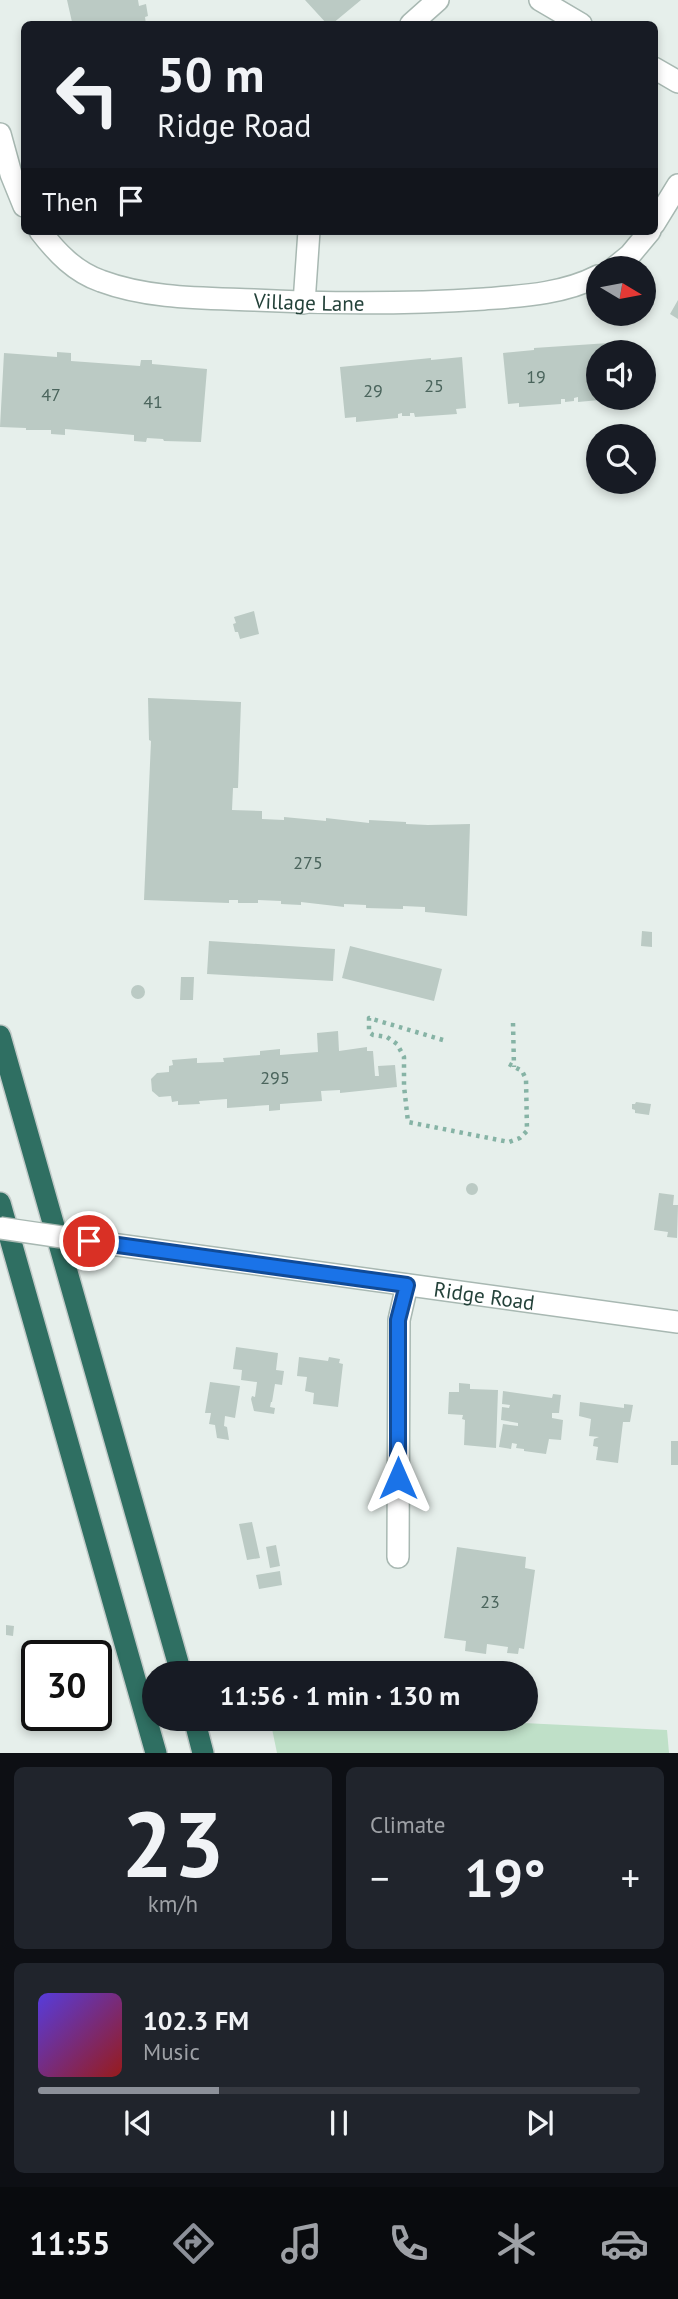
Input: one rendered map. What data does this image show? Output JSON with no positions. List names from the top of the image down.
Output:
{
  "streets": {
    "street": ["Village Lane", "Ridge Road"]
  },
  "house_numbers": [
    "19",
    "25",
    "29",
    "47",
    "41",
    "275",
    "295",
    "23"
  ],
  "north": "right",
  "page": {
    "turn": ["50 m", "Ridge Road"],
    "then": "Then",
    "limit": "30",
    "trip": "11:56 · 1 min · 130 m",
    "tile": [
      ["23", "km/h"],
      "Climate"
    ],
    "heat": ["−", "19°", "+"],
    "song": ["102.3 FM", "Music"],
    "tabs": "11:55"
  }
}
